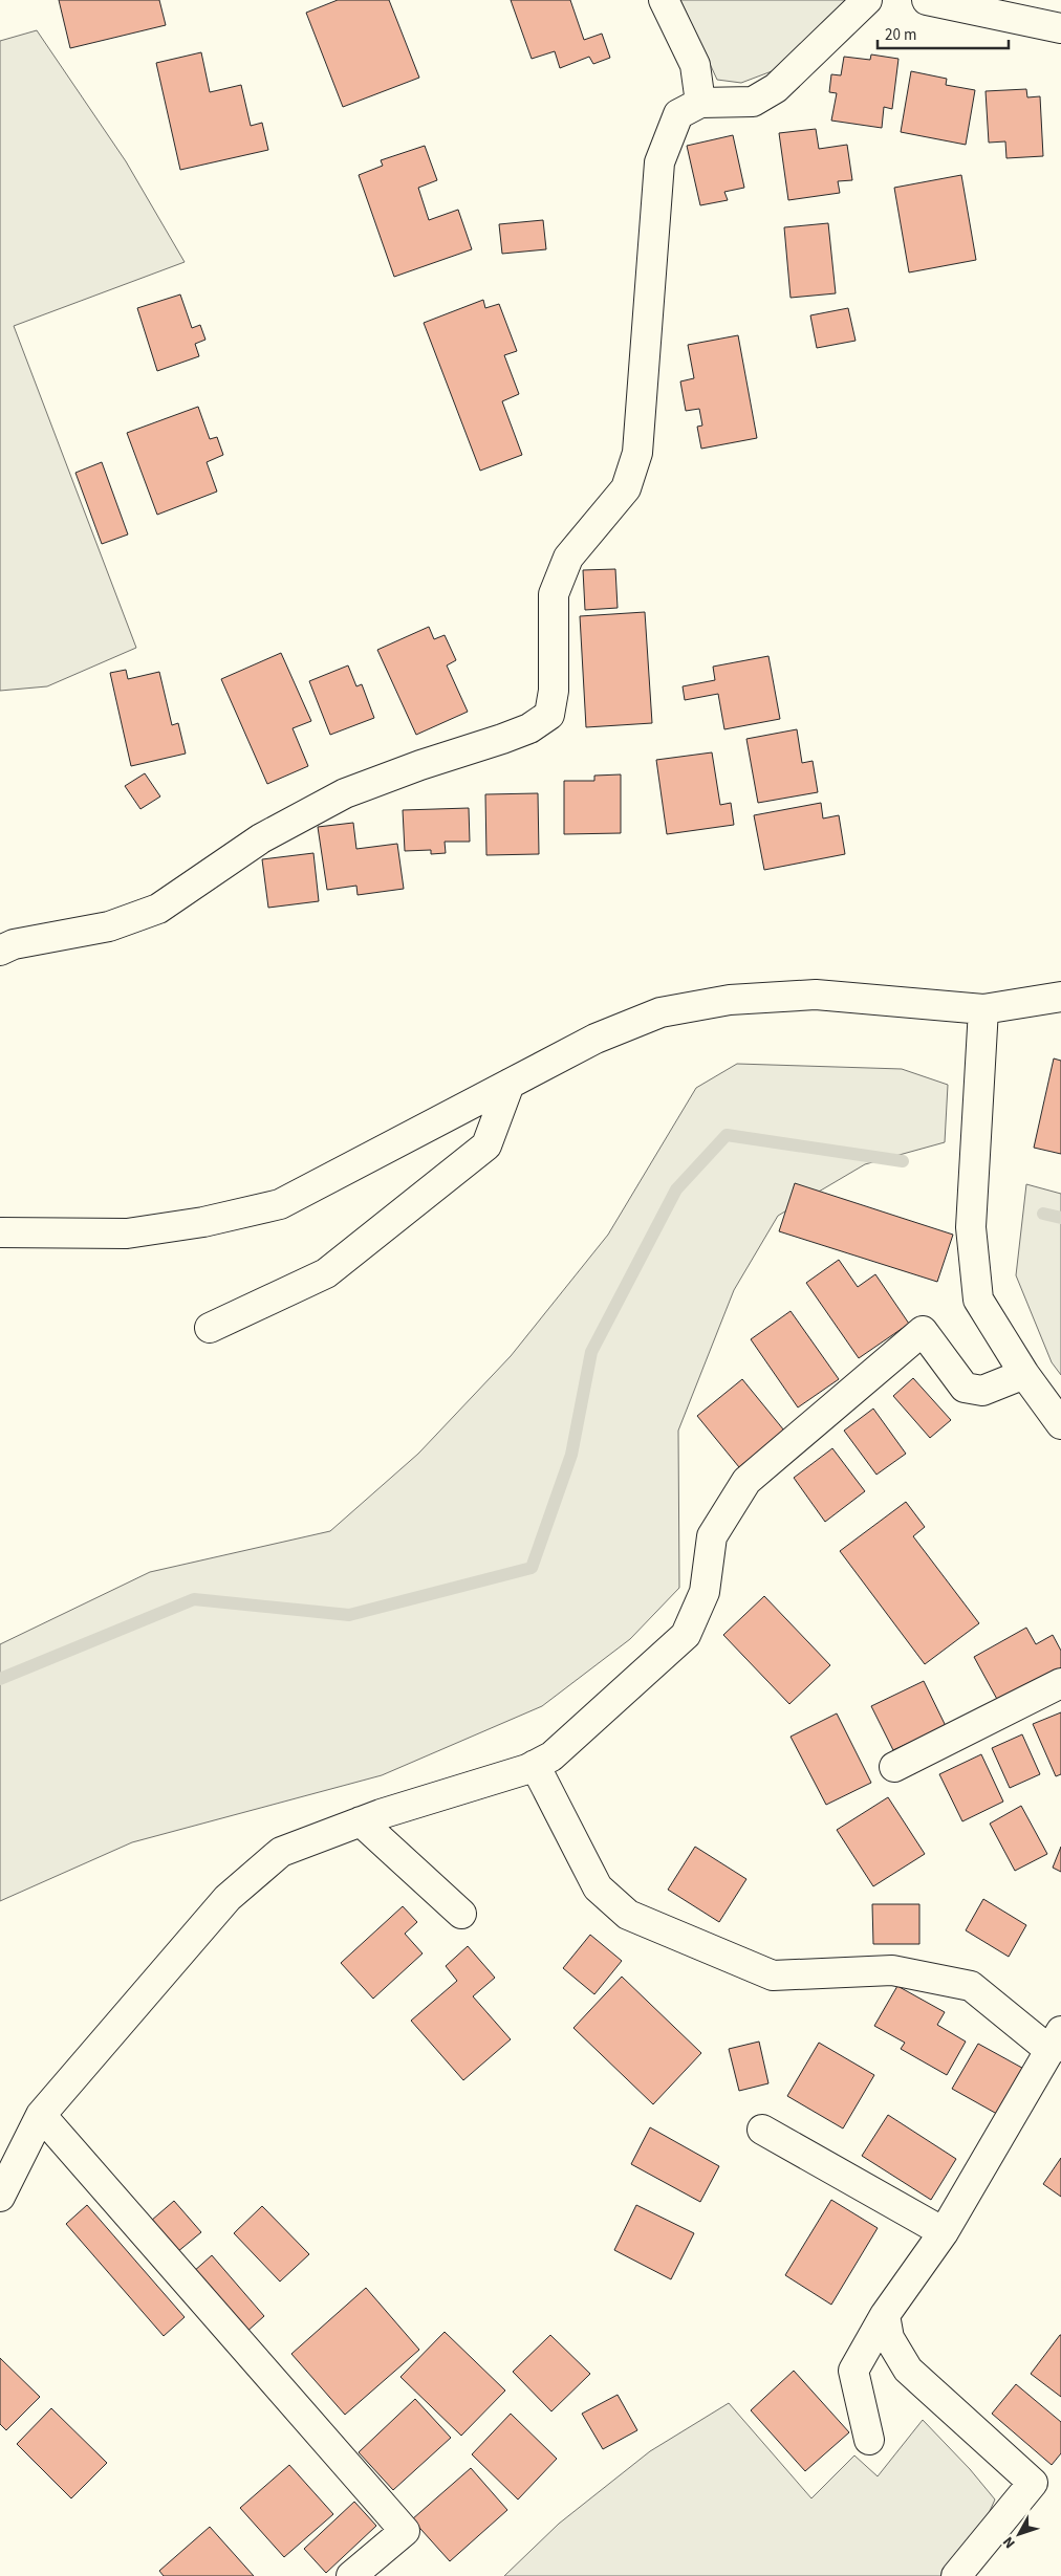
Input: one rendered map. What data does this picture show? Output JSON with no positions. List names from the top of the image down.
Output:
{
  "scale_bar": "20 m",
  "north": "bottom left"
}
